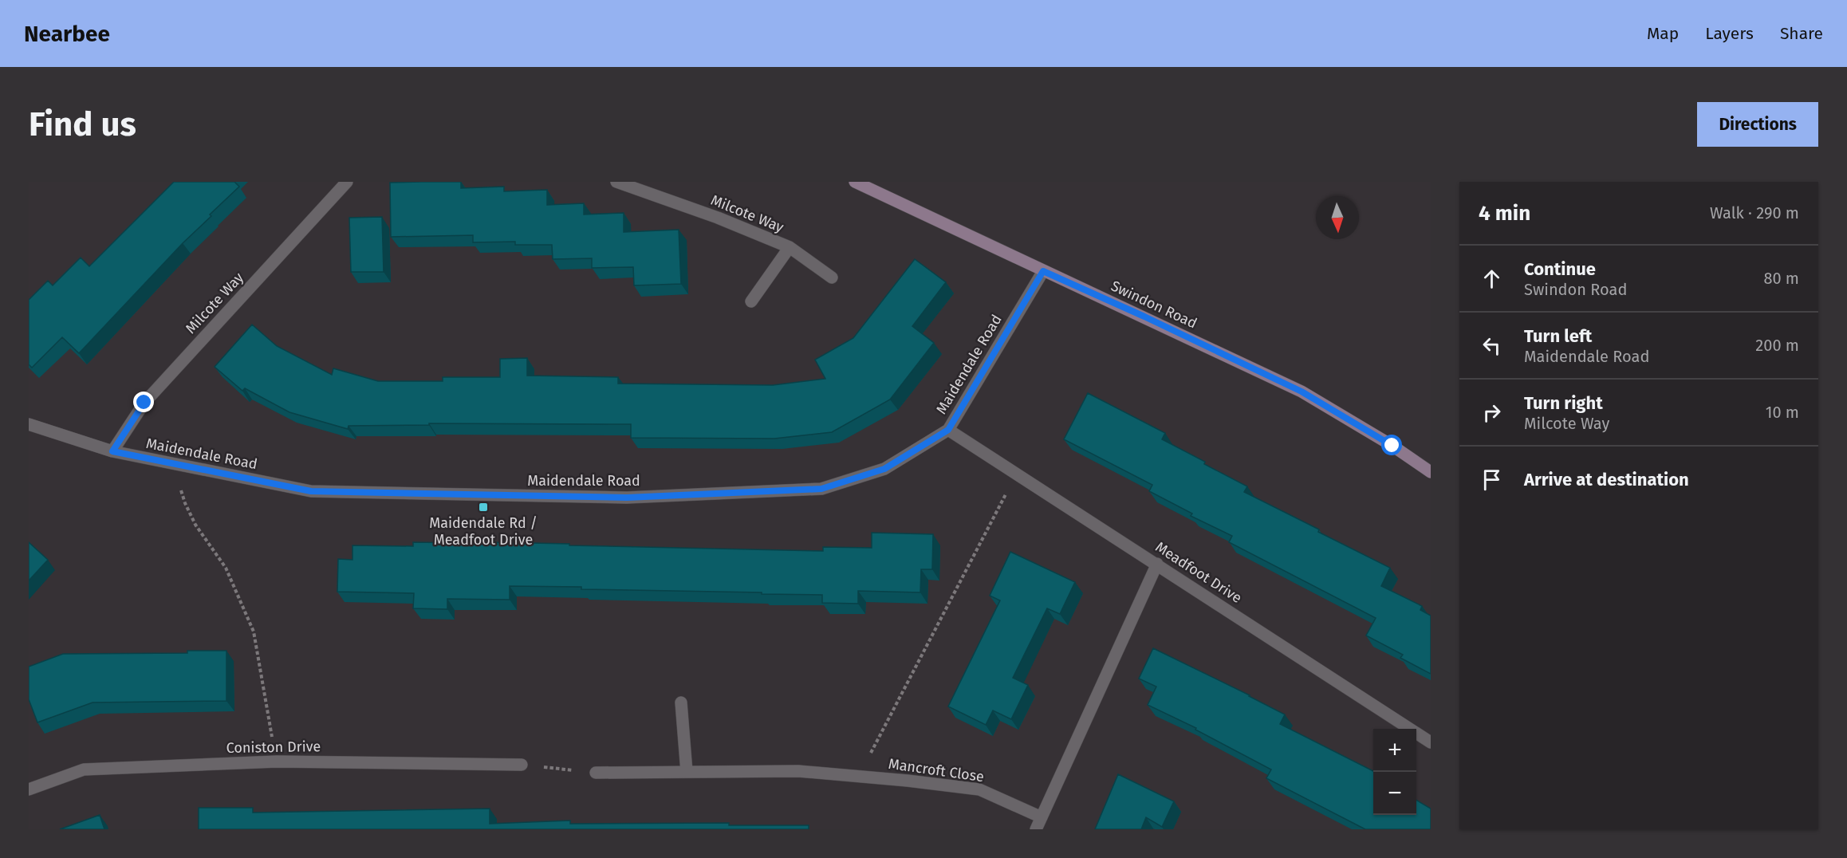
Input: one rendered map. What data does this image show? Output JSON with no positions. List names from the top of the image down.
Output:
{
  "streets": {
    "main road": ["Swindon Road"],
    "street": [
      "Milcote Way",
      "Maidendale Road",
      "Meadfoot Drive",
      "Coniston Drive",
      "Mancroft Close"
    ]
  },
  "crossings": [
    ["Milcote Way", "Maidendale Road"],
    ["Swindon Road", "Maidendale Road"],
    ["Maidendale Road", "Meadfoot Drive"]
  ],
  "places": {
    "transit": ["Maidendale Rd / Meadfoot Drive"]
  },
  "north": "bottom",
  "page": {
    "header": "Nearbee",
    "nav": ["Map", "Layers", "Share"],
    "buttons": "Directions",
    "title": "Find us",
    "heading": ["4 min", "Walk · 290 m"],
    "list": [
      ["Continue", "Swindon Road", "80 m"],
      ["Turn left", "Maidendale Road", "200 m"],
      ["Turn right", "Milcote Way", "10 m"],
      "Arrive at destination"
    ],
    "map_buttons": ["+", "−"]
  }
}
